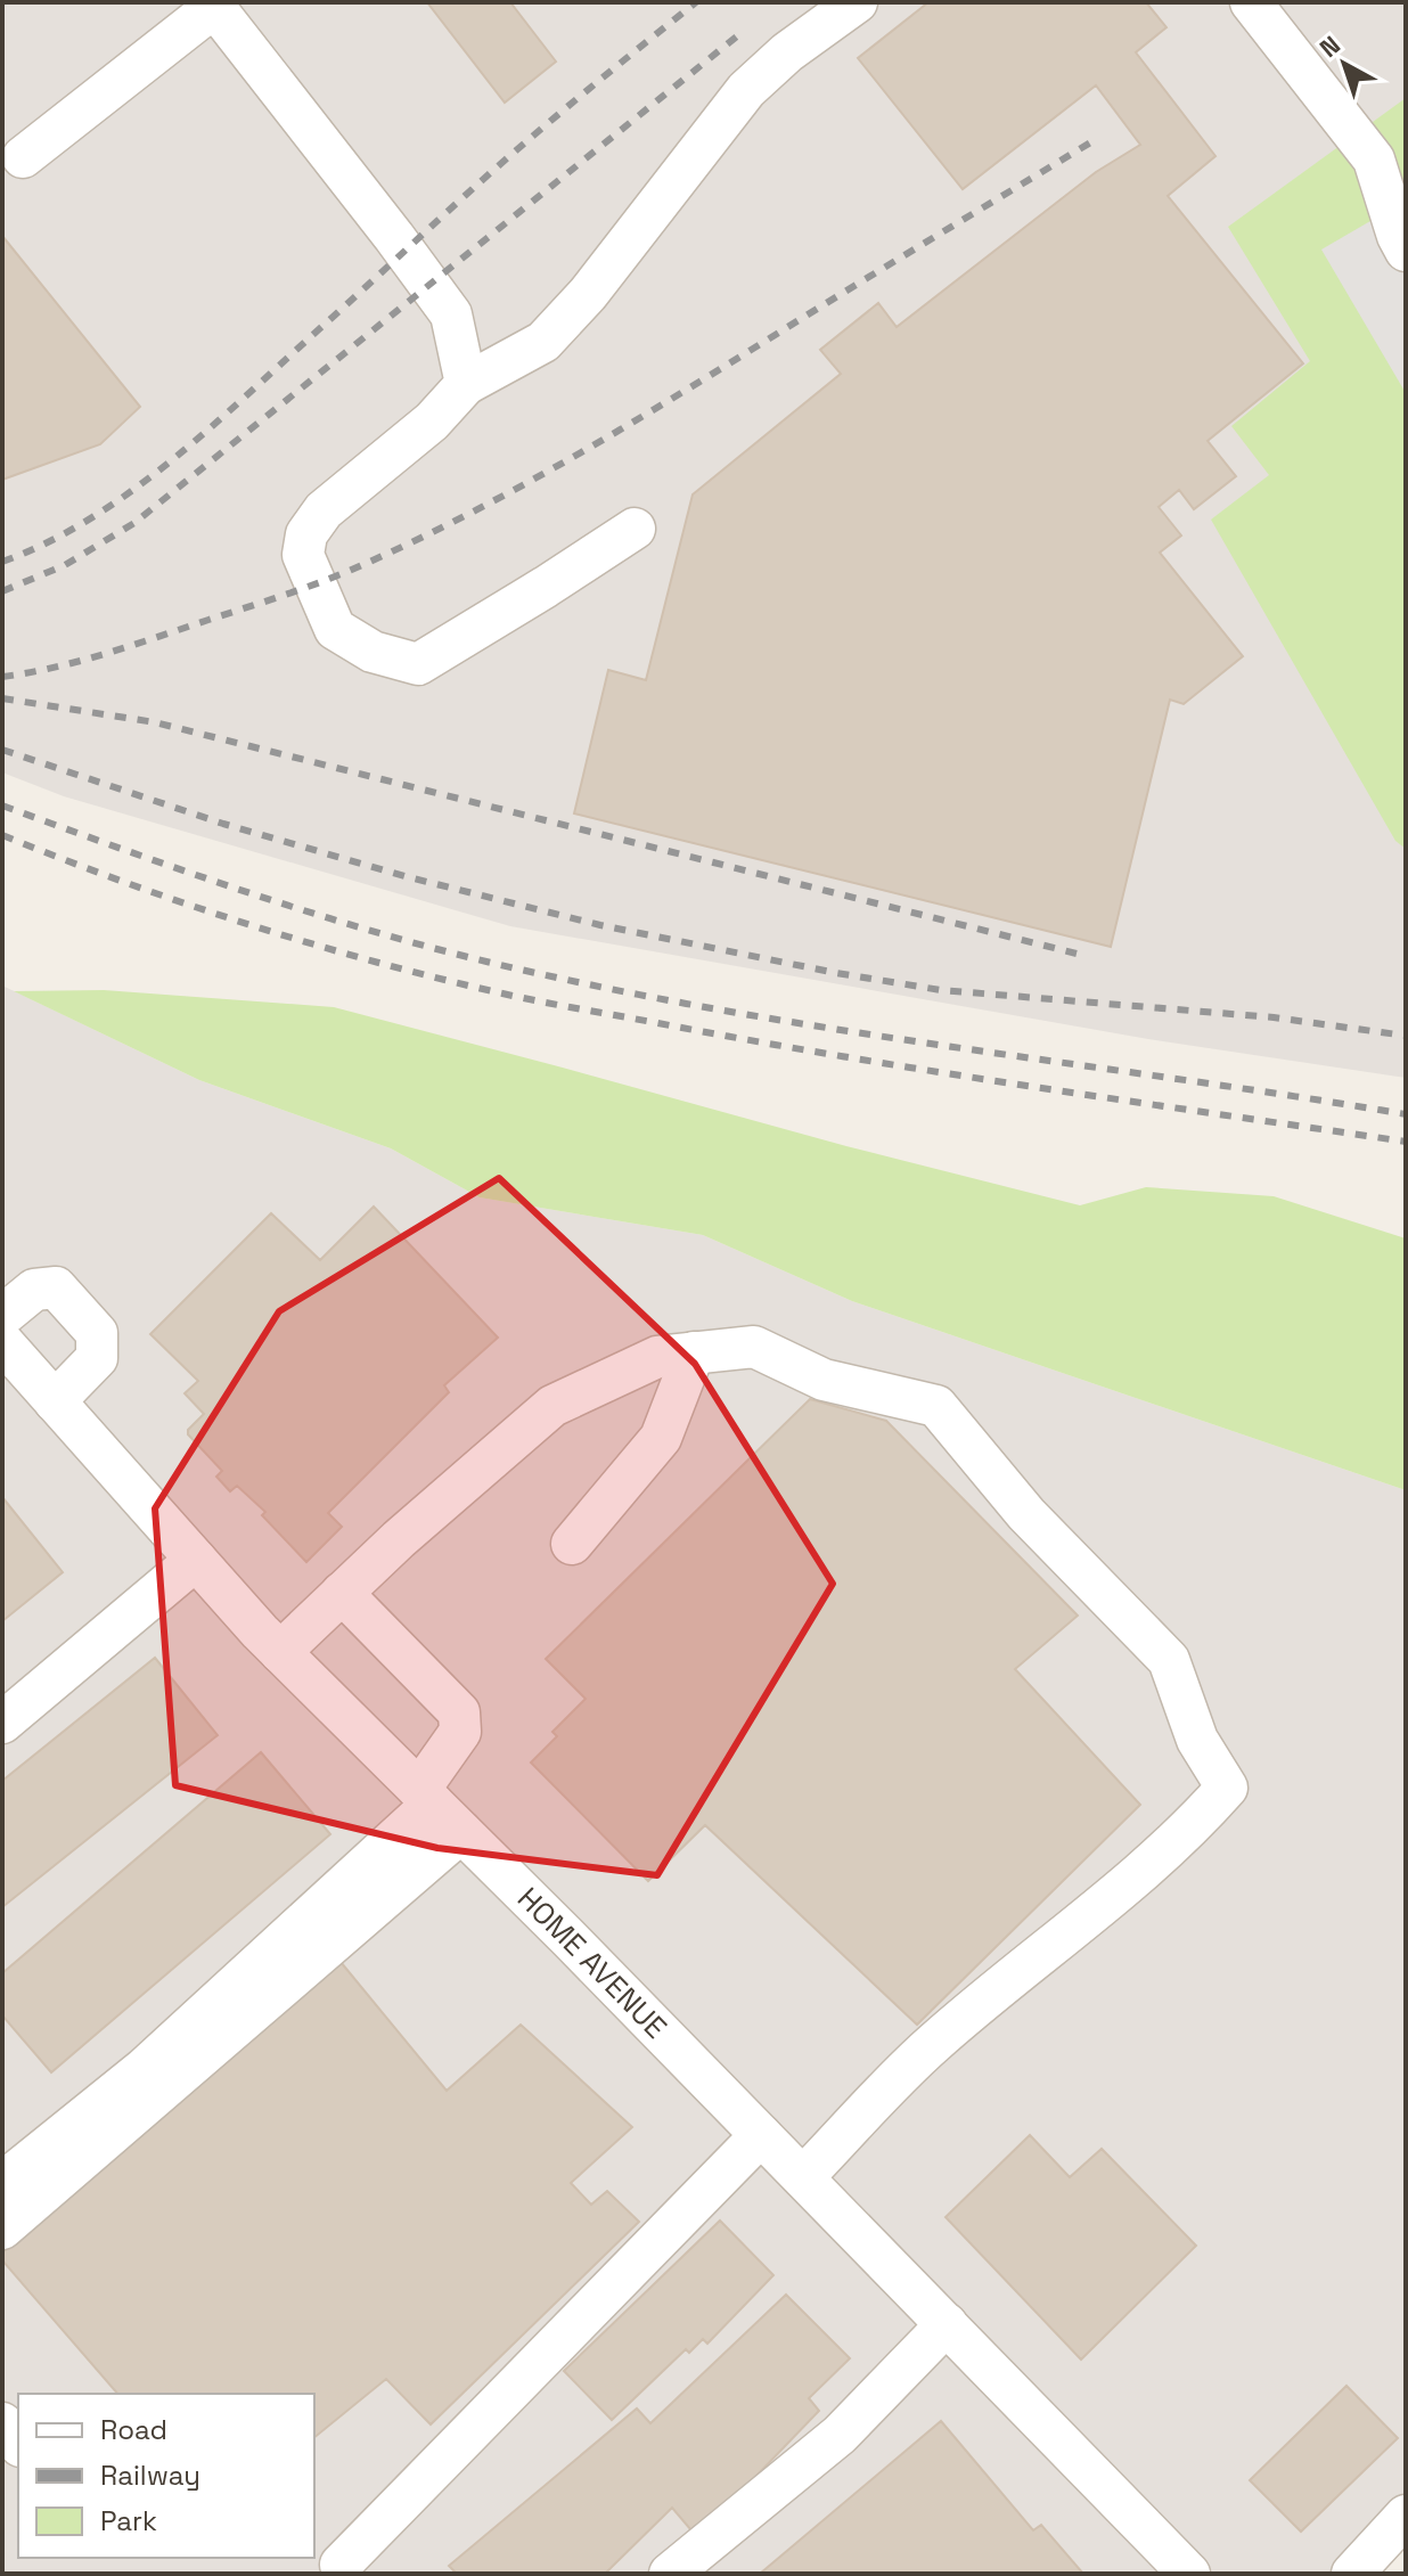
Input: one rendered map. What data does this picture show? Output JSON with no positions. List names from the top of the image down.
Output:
{
  "streets": {
    "street": ["HOME AVENUE"]
  },
  "legend": ["Road", "Railway", "Park"],
  "north": "top left"
}
